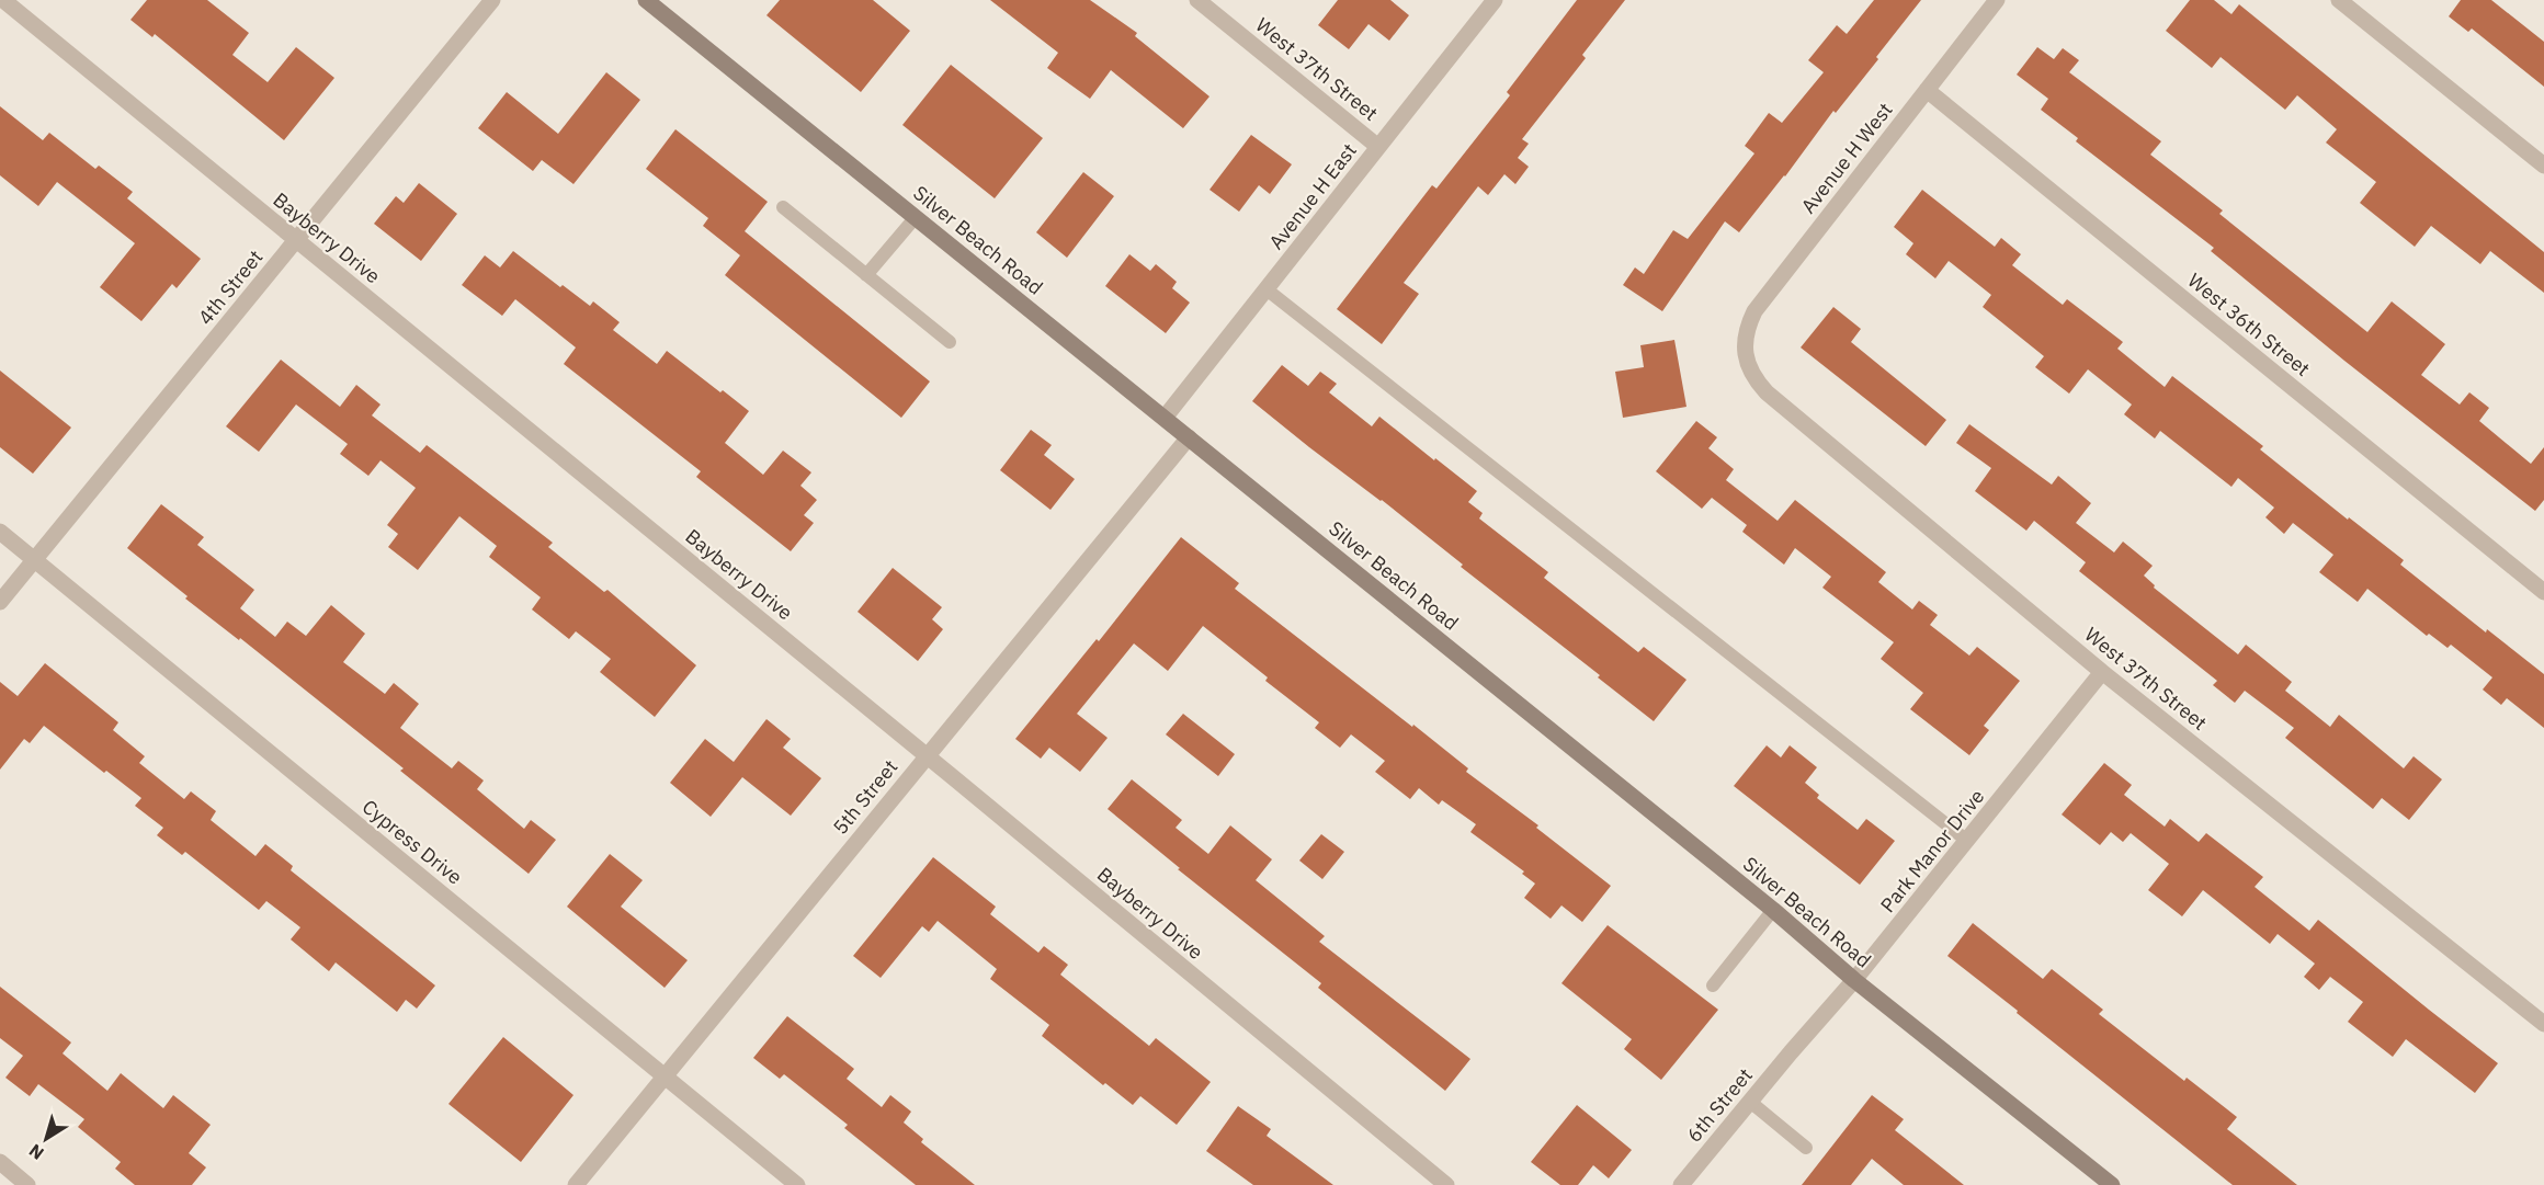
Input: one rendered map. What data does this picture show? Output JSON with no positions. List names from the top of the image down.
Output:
{
  "streets": {
    "street": [
      "West 37th Street",
      "Avenue H West",
      "Avenue H East",
      "Bayberry Drive",
      "Silver Beach Road",
      "4th Street",
      "West 36th Street",
      "5th Street",
      "Cypress Drive",
      "Park Manor Drive",
      "6th Street"
    ]
  },
  "crossings": [
    ["West 37th Street", "Avenue H West"],
    ["West 37th Street", "Avenue H East"],
    ["West 37th Street", "Park Manor Drive"],
    ["Avenue H West", "West 36th Street"],
    ["Avenue H East", "Silver Beach Road"],
    ["Bayberry Drive", "4th Street"],
    ["Bayberry Drive", "5th Street"],
    ["Silver Beach Road", "5th Street"],
    ["Silver Beach Road", "Park Manor Drive"],
    ["4th Street", "Cypress Drive"],
    ["5th Street", "Cypress Drive"],
    ["Park Manor Drive", "6th Street"]
  ],
  "north": "bottom left"
}
